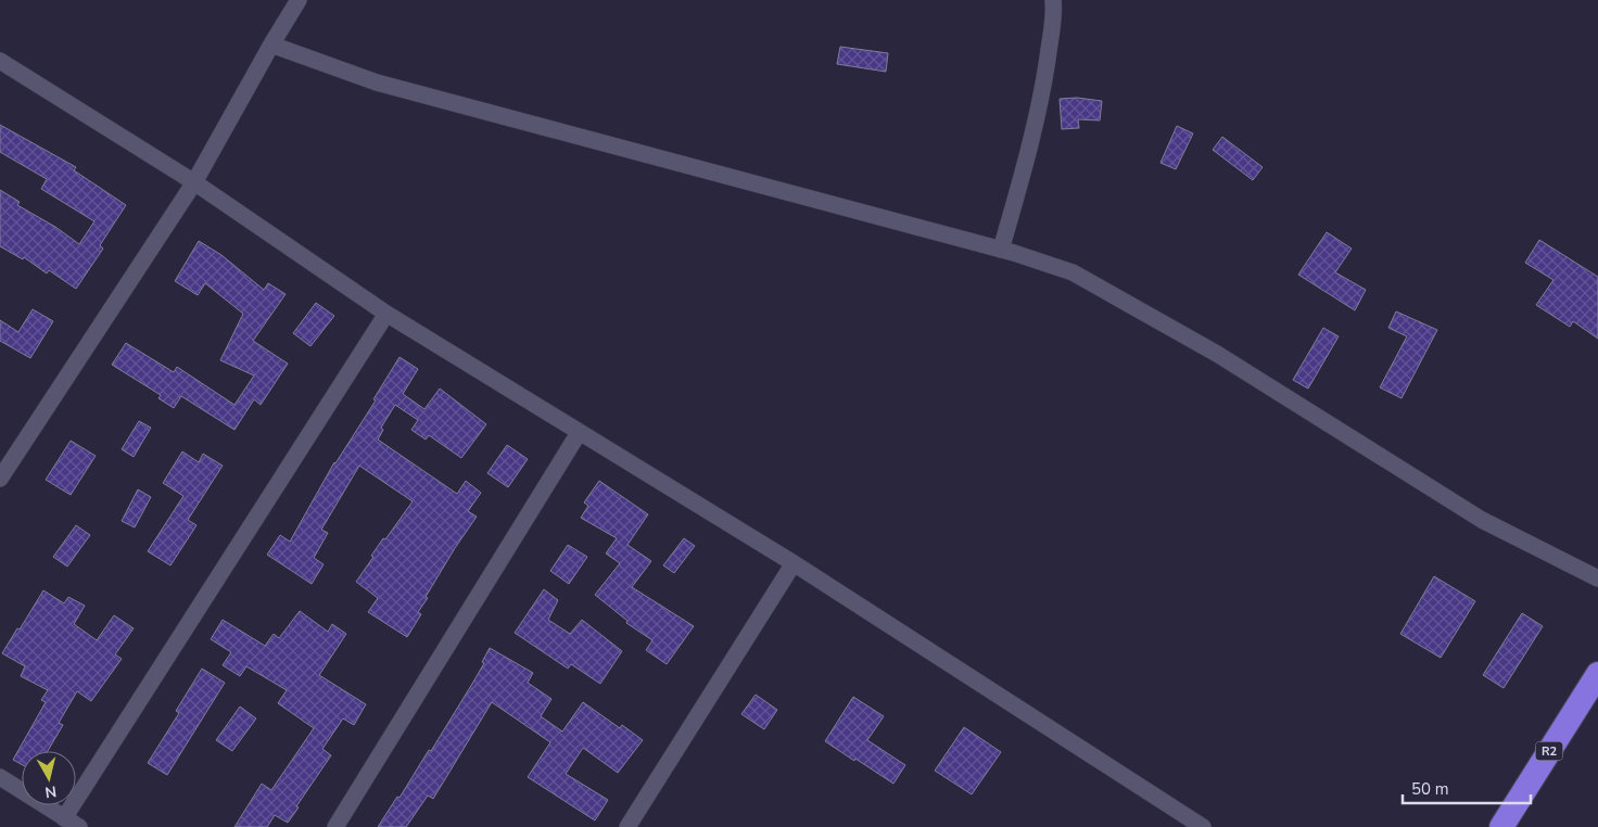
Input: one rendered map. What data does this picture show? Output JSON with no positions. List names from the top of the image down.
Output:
{
  "streets": {
    "highway": ["R2"]
  },
  "scale_bar": "50 m",
  "north": "bottom"
}
